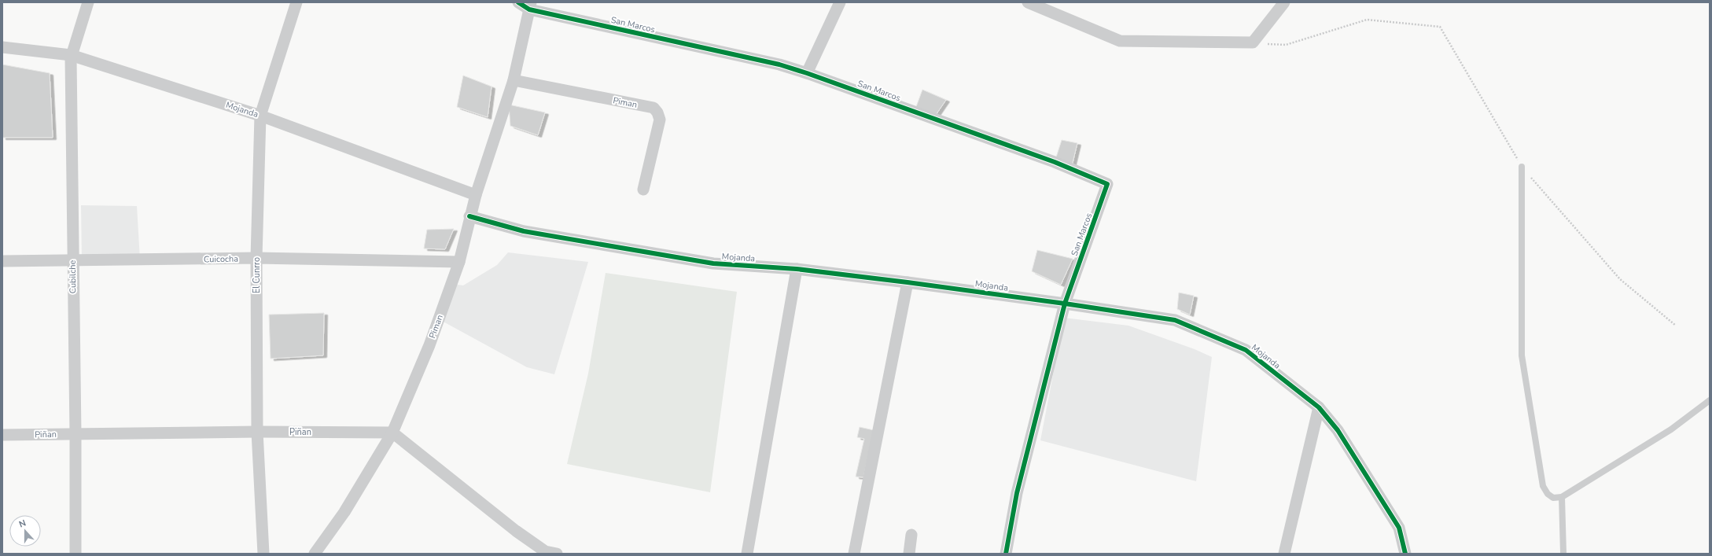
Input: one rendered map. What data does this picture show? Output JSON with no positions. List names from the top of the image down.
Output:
{
  "streets": {
    "street": [
      "San Marcos",
      "Piman",
      "Mojanda",
      "Cuicocha",
      "El Cunrro",
      "Cubilche",
      "Piñan"
    ]
  },
  "crossings": [
    ["San Marcos", "Piman"],
    ["San Marcos", "Mojanda"],
    ["Piman", "Mojanda"],
    ["Piman", "Cuicocha"],
    ["Piman", "Piñan"],
    ["Mojanda", "El Cunrro"],
    ["Mojanda", "Cubilche"],
    ["Cuicocha", "El Cunrro"],
    ["Cuicocha", "Cubilche"],
    ["El Cunrro", "Piñan"],
    ["Cubilche", "Piñan"]
  ],
  "north": "top"
}
